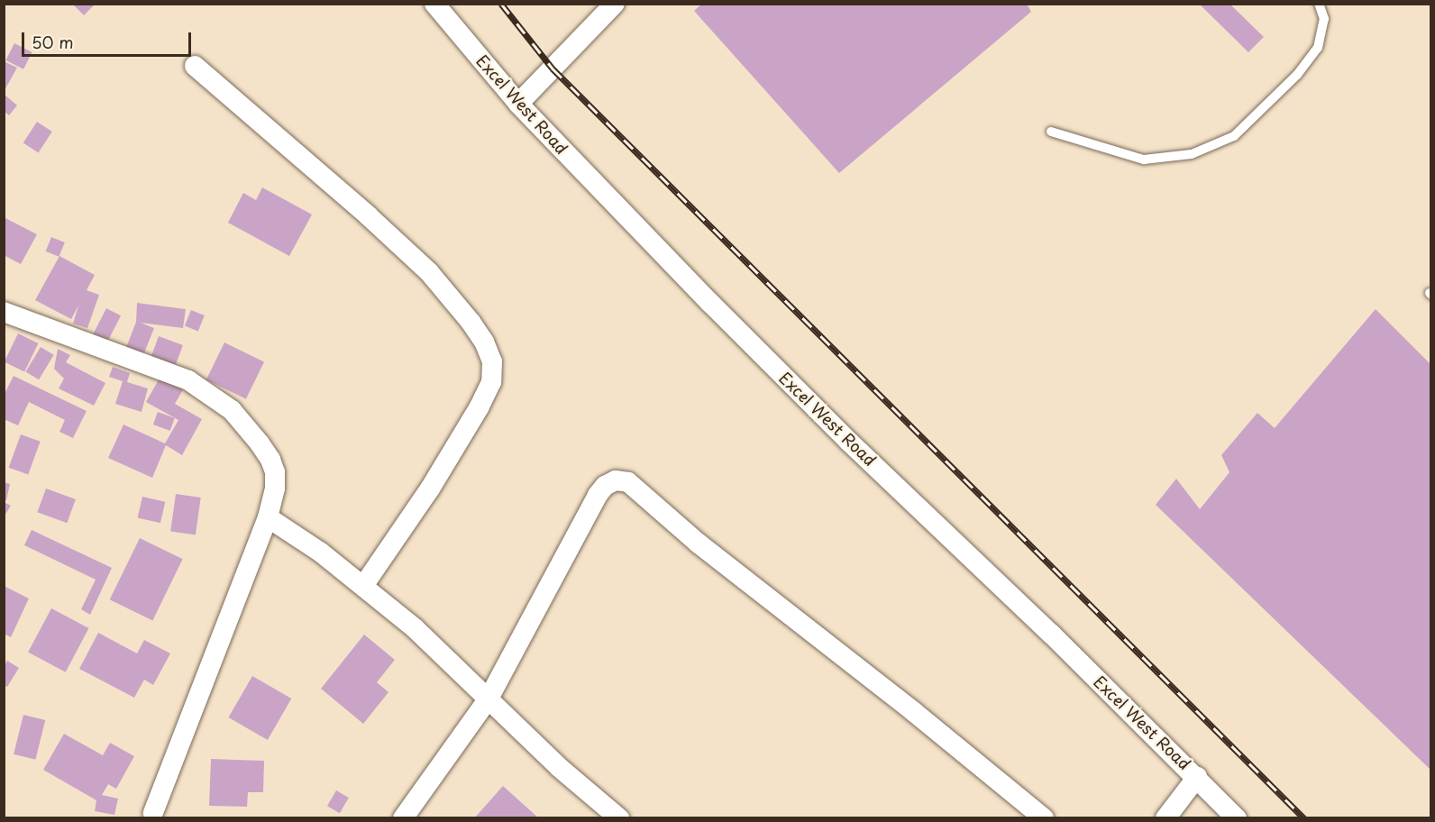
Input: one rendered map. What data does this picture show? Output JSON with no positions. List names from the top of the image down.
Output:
{
  "streets": {
    "street": ["Excel West Road"]
  },
  "scale_bar": "50 m"
}
